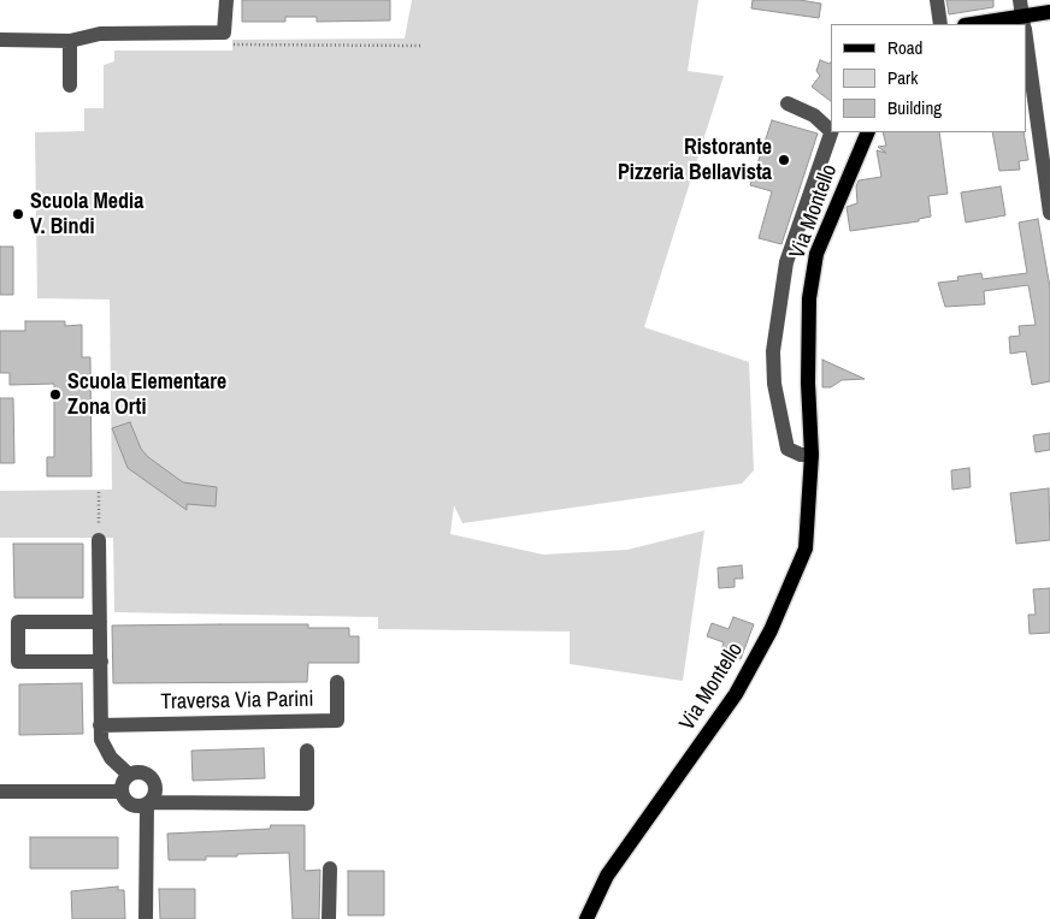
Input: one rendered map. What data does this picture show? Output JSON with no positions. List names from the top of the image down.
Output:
{
  "streets": {
    "main road": ["Via Montello"],
    "street": ["Traversa Via Parini"]
  },
  "places": ["Ristorante Pizzeria Bellavista", "Scuola Media V. Bindi", "Scuola Elementare Zona Orti"],
  "legend": ["Road", "Park", "Building"]
}
